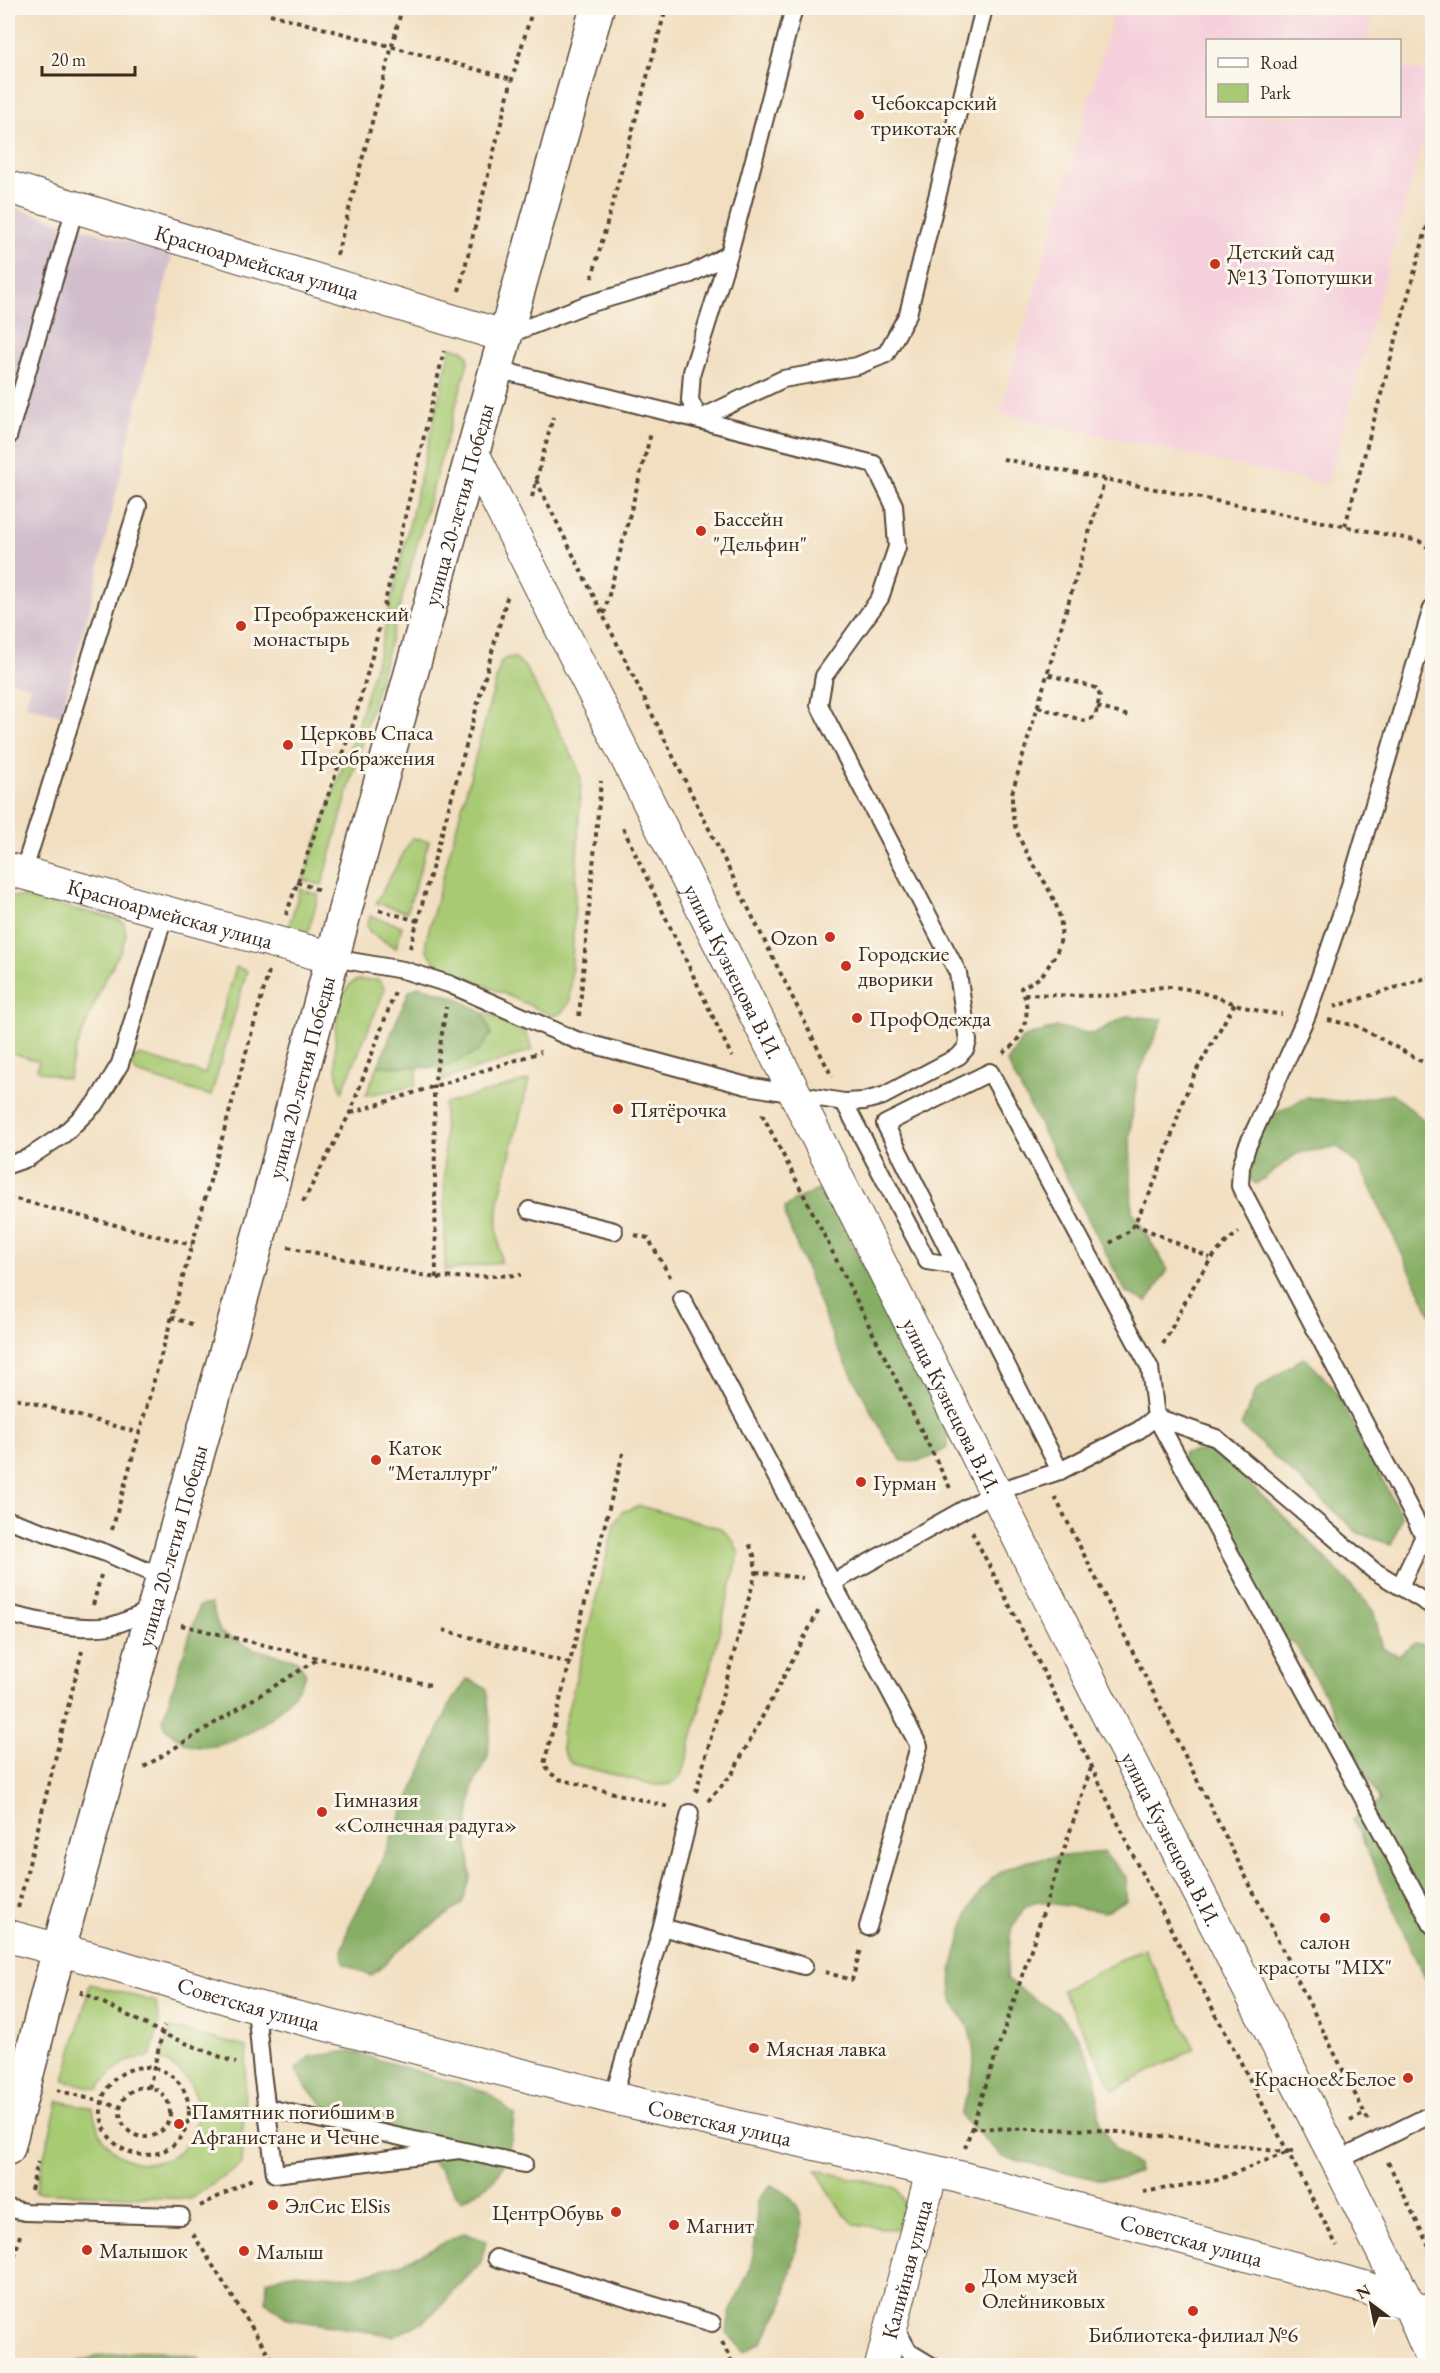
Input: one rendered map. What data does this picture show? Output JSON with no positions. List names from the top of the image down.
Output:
{
  "streets": {
    "street": [
      "Красноармейская улица",
      "улица 20-летия Победы",
      "улица Кузнецова В.И.",
      "Советская улица",
      "Калийная улица"
    ]
  },
  "crossings": [
    ["Красноармейская улица", "улица 20-летия Победы"],
    ["улица 20-летия Победы", "улица Кузнецова В.И."],
    ["улица 20-летия Победы", "Советская улица"],
    ["улица Кузнецова В.И.", "Советская улица"],
    ["Советская улица", "Калийная улица"]
  ],
  "places": [
    "Чебоксарский трикотаж",
    "Детский сад №13 Топотушки",
    "Бассейн \"Дельфин\"",
    "Преображенский монастырь",
    "Церковь Спаса Преображения",
    "Ozon",
    "Городские дворики",
    "ПрофОдежда",
    "Пятёрочка",
    "Каток \"Металлург\"",
    "Гурман",
    "Гимназия «Солнечная радуга»",
    "салон красоты \"MIX\"",
    "Мясная лавка",
    "Красное&Белое",
    "Памятник погибшим в Афганистане и Чечне",
    "ЭлСис ElSis",
    "ЦентрОбувь",
    "Магнит",
    "Малышок",
    "Малыш",
    "Дом музей Олейниковых",
    "Библиотека-филиал №6"
  ],
  "legend": ["Road", "Park"],
  "scale_bar": "20 m",
  "north": "top left"
}
